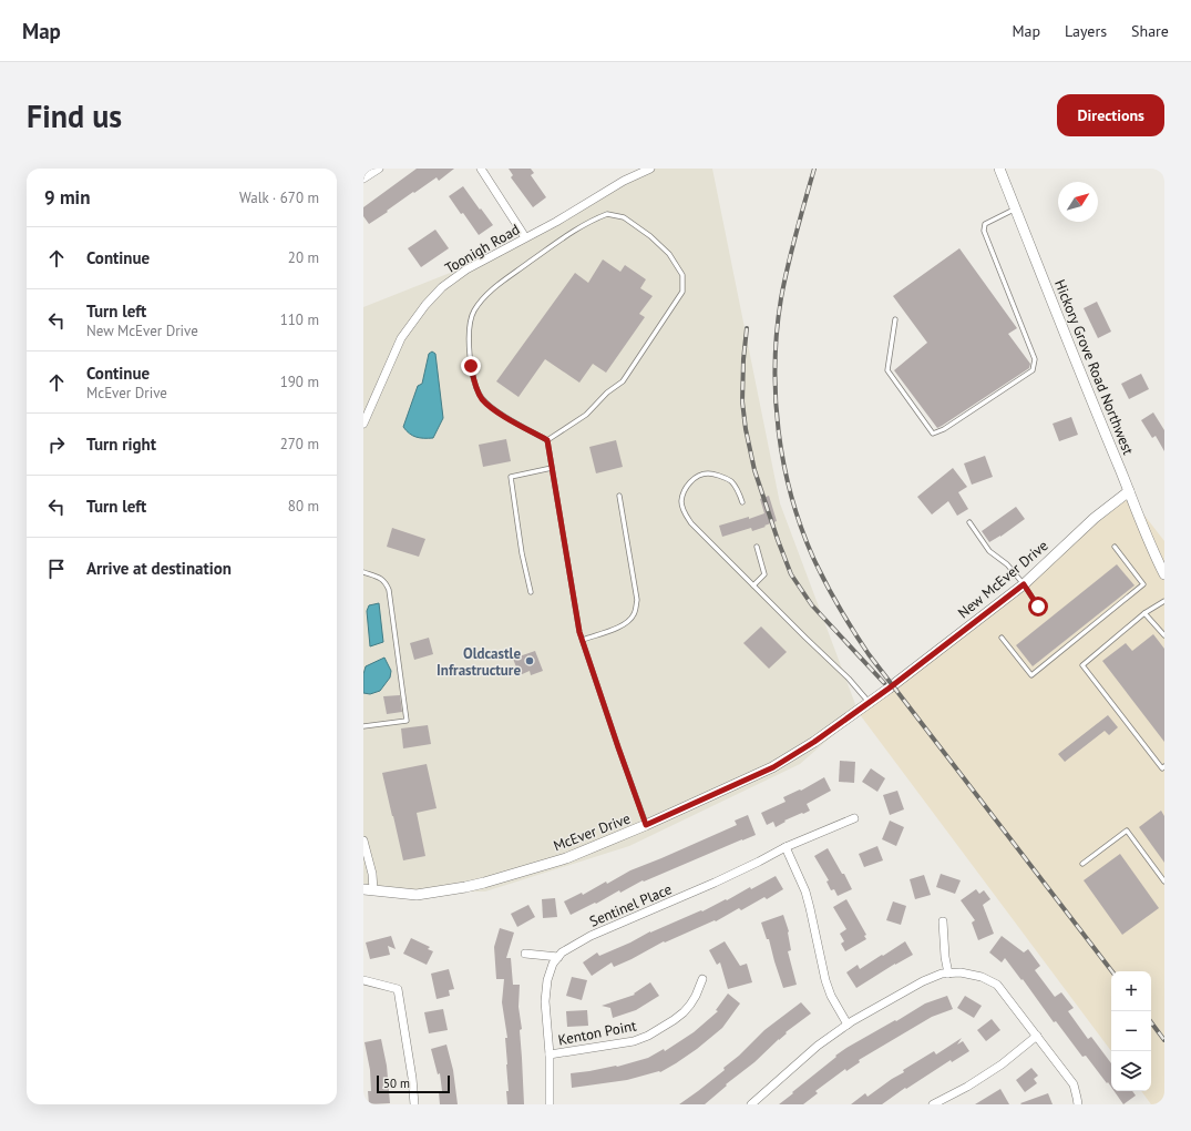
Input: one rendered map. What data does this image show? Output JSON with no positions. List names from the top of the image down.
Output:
{
  "streets": {
    "street": [
      "Toonigh Road",
      "Hickory Grove Road Northwest",
      "New McEver Drive",
      "McEver Drive",
      "Sentinel Place",
      "Kenton Point"
    ]
  },
  "crossings": [
    ["Hickory Grove Road Northwest", "New McEver Drive"],
    ["New McEver Drive", "McEver Drive"],
    ["Sentinel Place", "Kenton Point"]
  ],
  "places": ["Oldcastle Infrastructure"],
  "scale_bar": "50 m",
  "north": "top right",
  "page": {
    "header": "Map",
    "nav": ["Map", "Layers", "Share"],
    "buttons": "Directions",
    "title": "Find us",
    "heading": ["9 min", "Walk · 670 m"],
    "list": [
      ["Continue", "20 m"],
      ["Turn left", "New McEver Drive", "110 m"],
      ["Continue", "McEver Drive", "190 m"],
      ["Turn right", "270 m"],
      ["Turn left", "80 m"],
      "Arrive at destination"
    ],
    "map_buttons": ["+", "−"],
    "scale": "50 m"
  }
}
